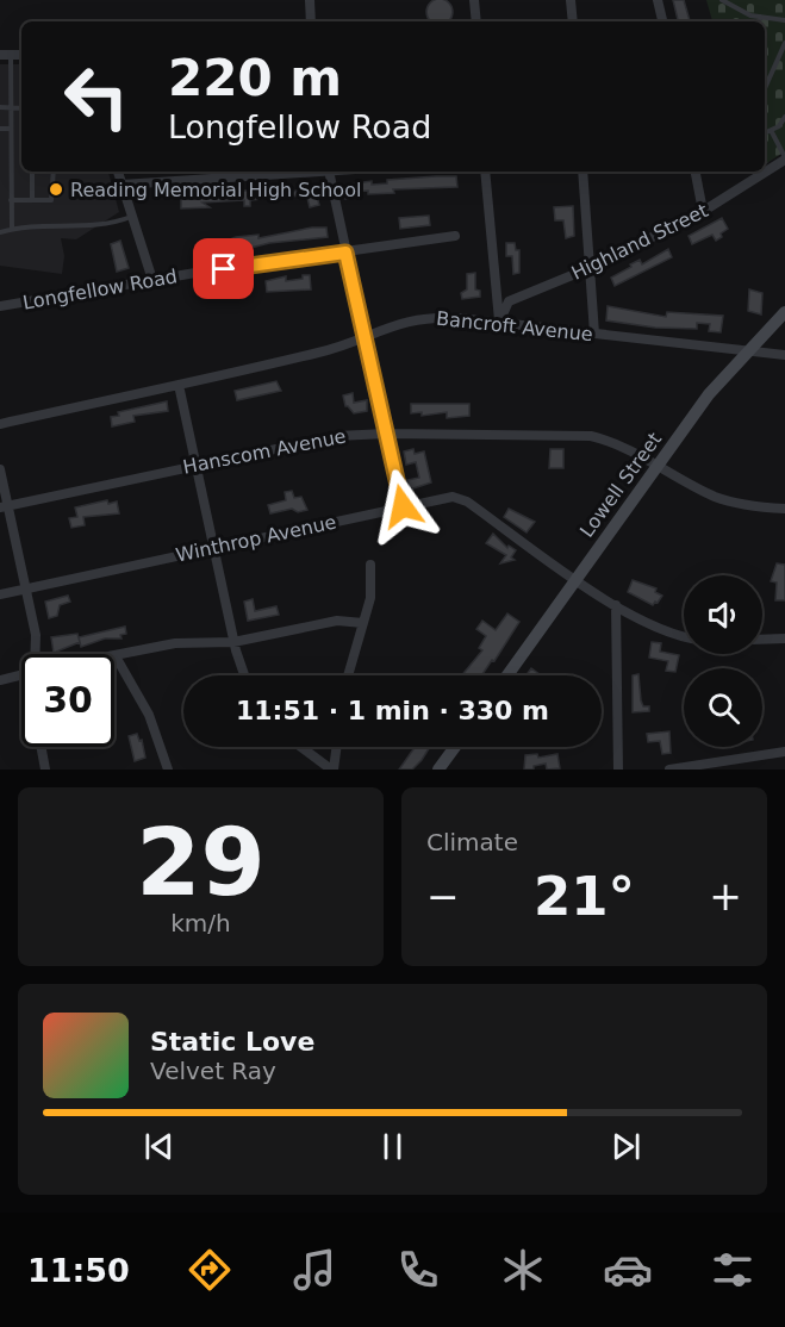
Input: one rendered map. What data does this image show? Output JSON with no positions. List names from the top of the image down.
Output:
{
  "streets": {
    "main road": ["Lowell Street"],
    "street": [
      "Highland Street",
      "Longfellow Road",
      "Bancroft Avenue",
      "Hanscom Avenue",
      "Winthrop Avenue"
    ]
  },
  "crossings": [
    ["Highland Street", "Bancroft Avenue"],
    ["Bancroft Avenue", "Lowell Street"],
    ["Hanscom Avenue", "Lowell Street"],
    ["Lowell Street", "Winthrop Avenue"]
  ],
  "places": ["Reading Memorial High School"],
  "page": {
    "turn": ["220 m", "Longfellow Road"],
    "limit": "30",
    "trip": "11:51 · 1 min · 330 m",
    "tile": [
      ["29", "km/h"],
      "Climate"
    ],
    "heat": ["−", "21°", "+"],
    "song": ["Static Love", "Velvet Ray"],
    "tabs": "11:50"
  }
}
